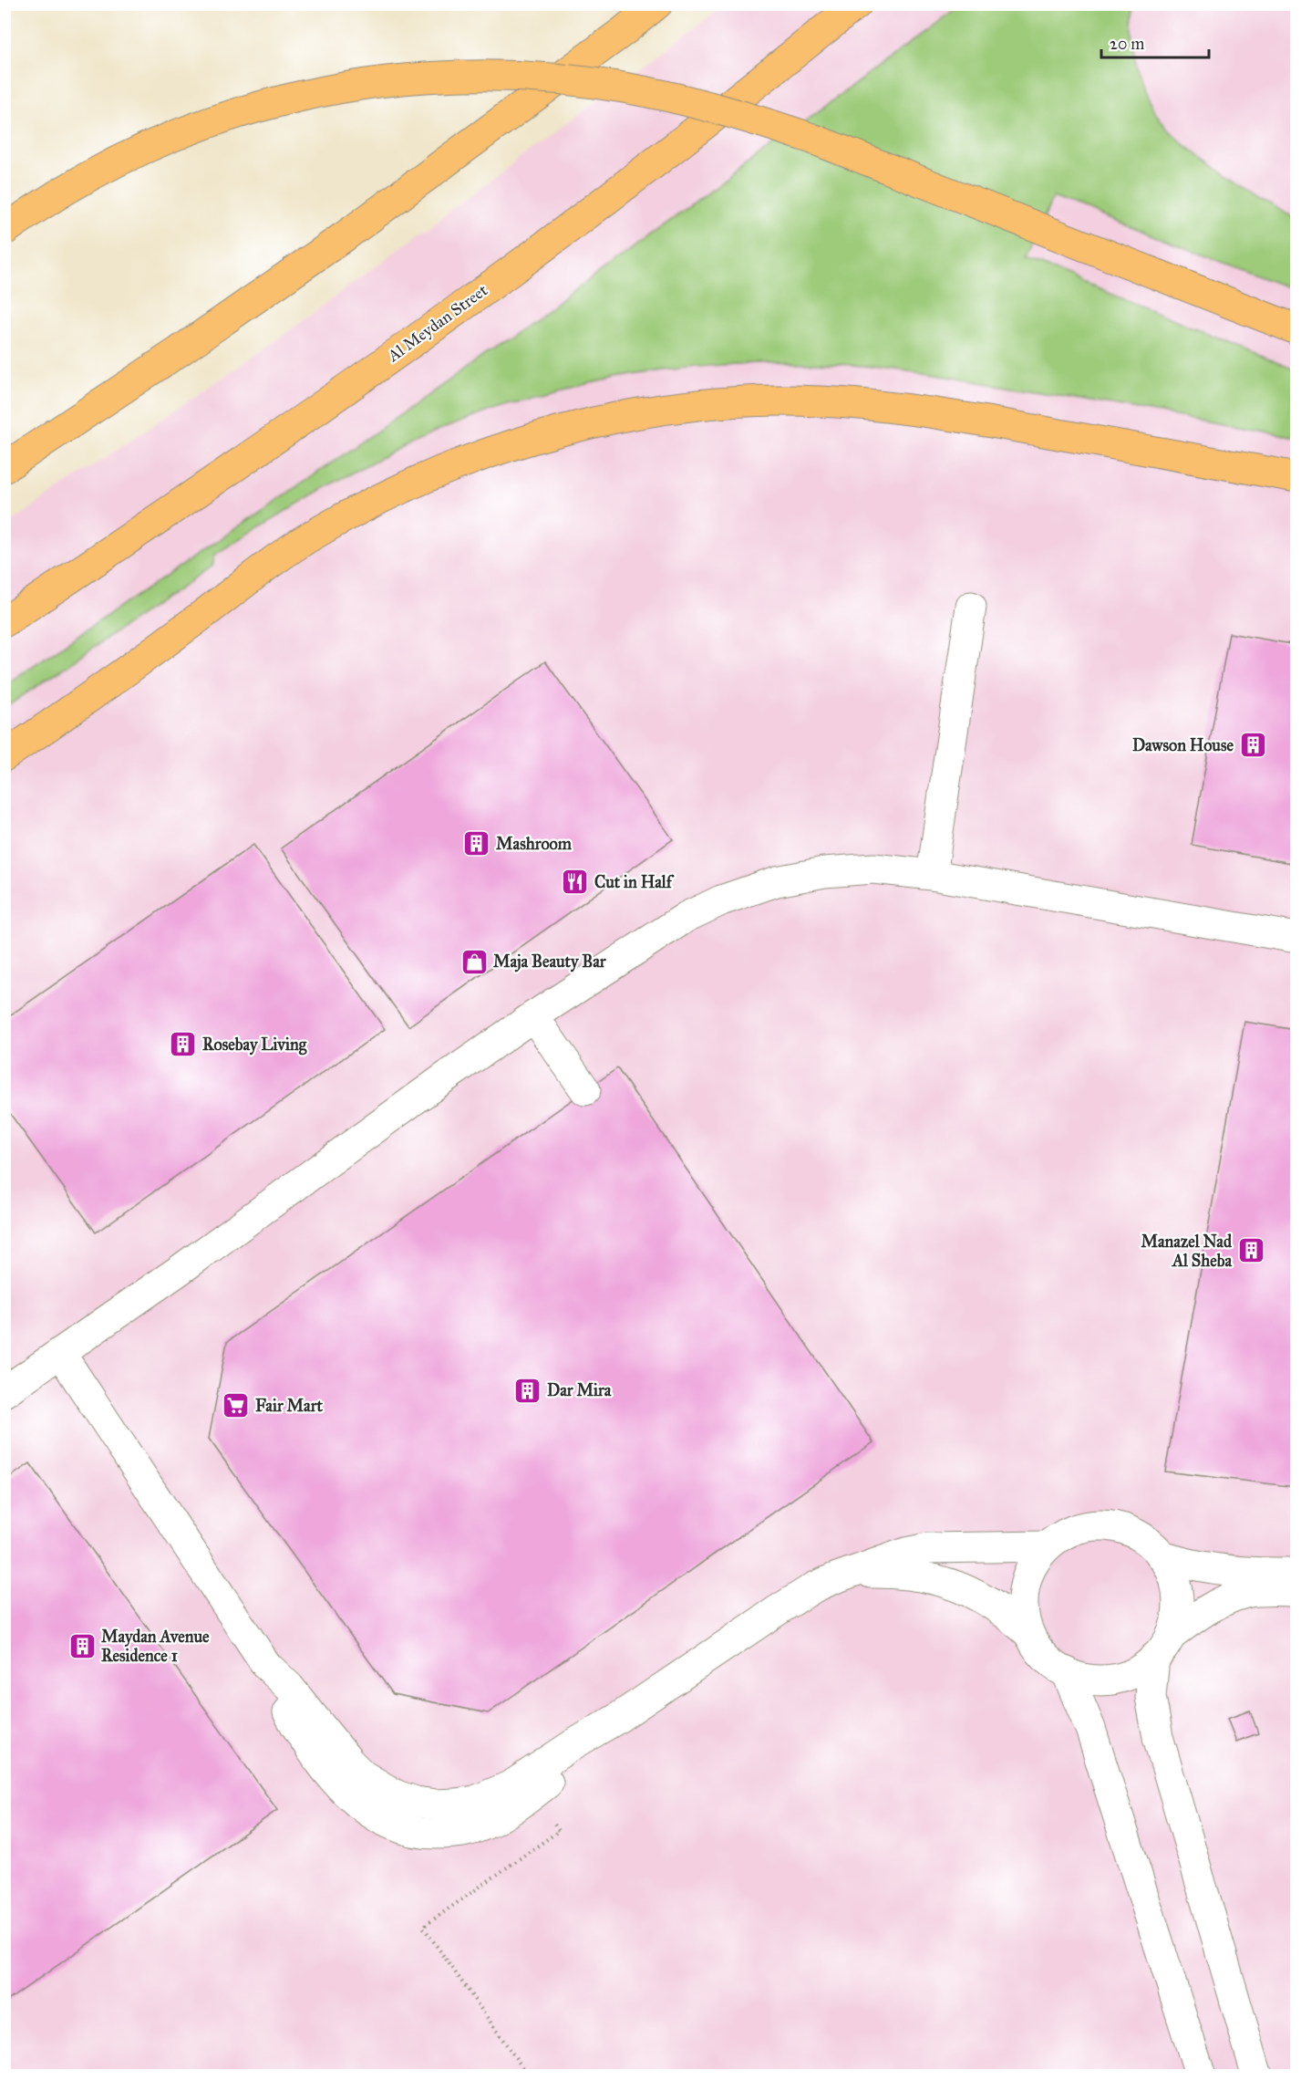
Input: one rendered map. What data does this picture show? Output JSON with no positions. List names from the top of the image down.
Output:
{
  "streets": {
    "main road": ["Al Meydan Street"]
  },
  "places": {
    "building": [
      "Dawson House",
      "Mashroom",
      "Rosebay Living",
      "Manazel Nad Al Sheba",
      "Dar Mira",
      "Maydan Avenue Residence 1"
    ],
    "restaurant": ["Cut in Half"],
    "shop": ["Maja Beauty Bar"],
    "supermarket": ["Fair Mart"]
  },
  "scale_bar": "20 m"
}
